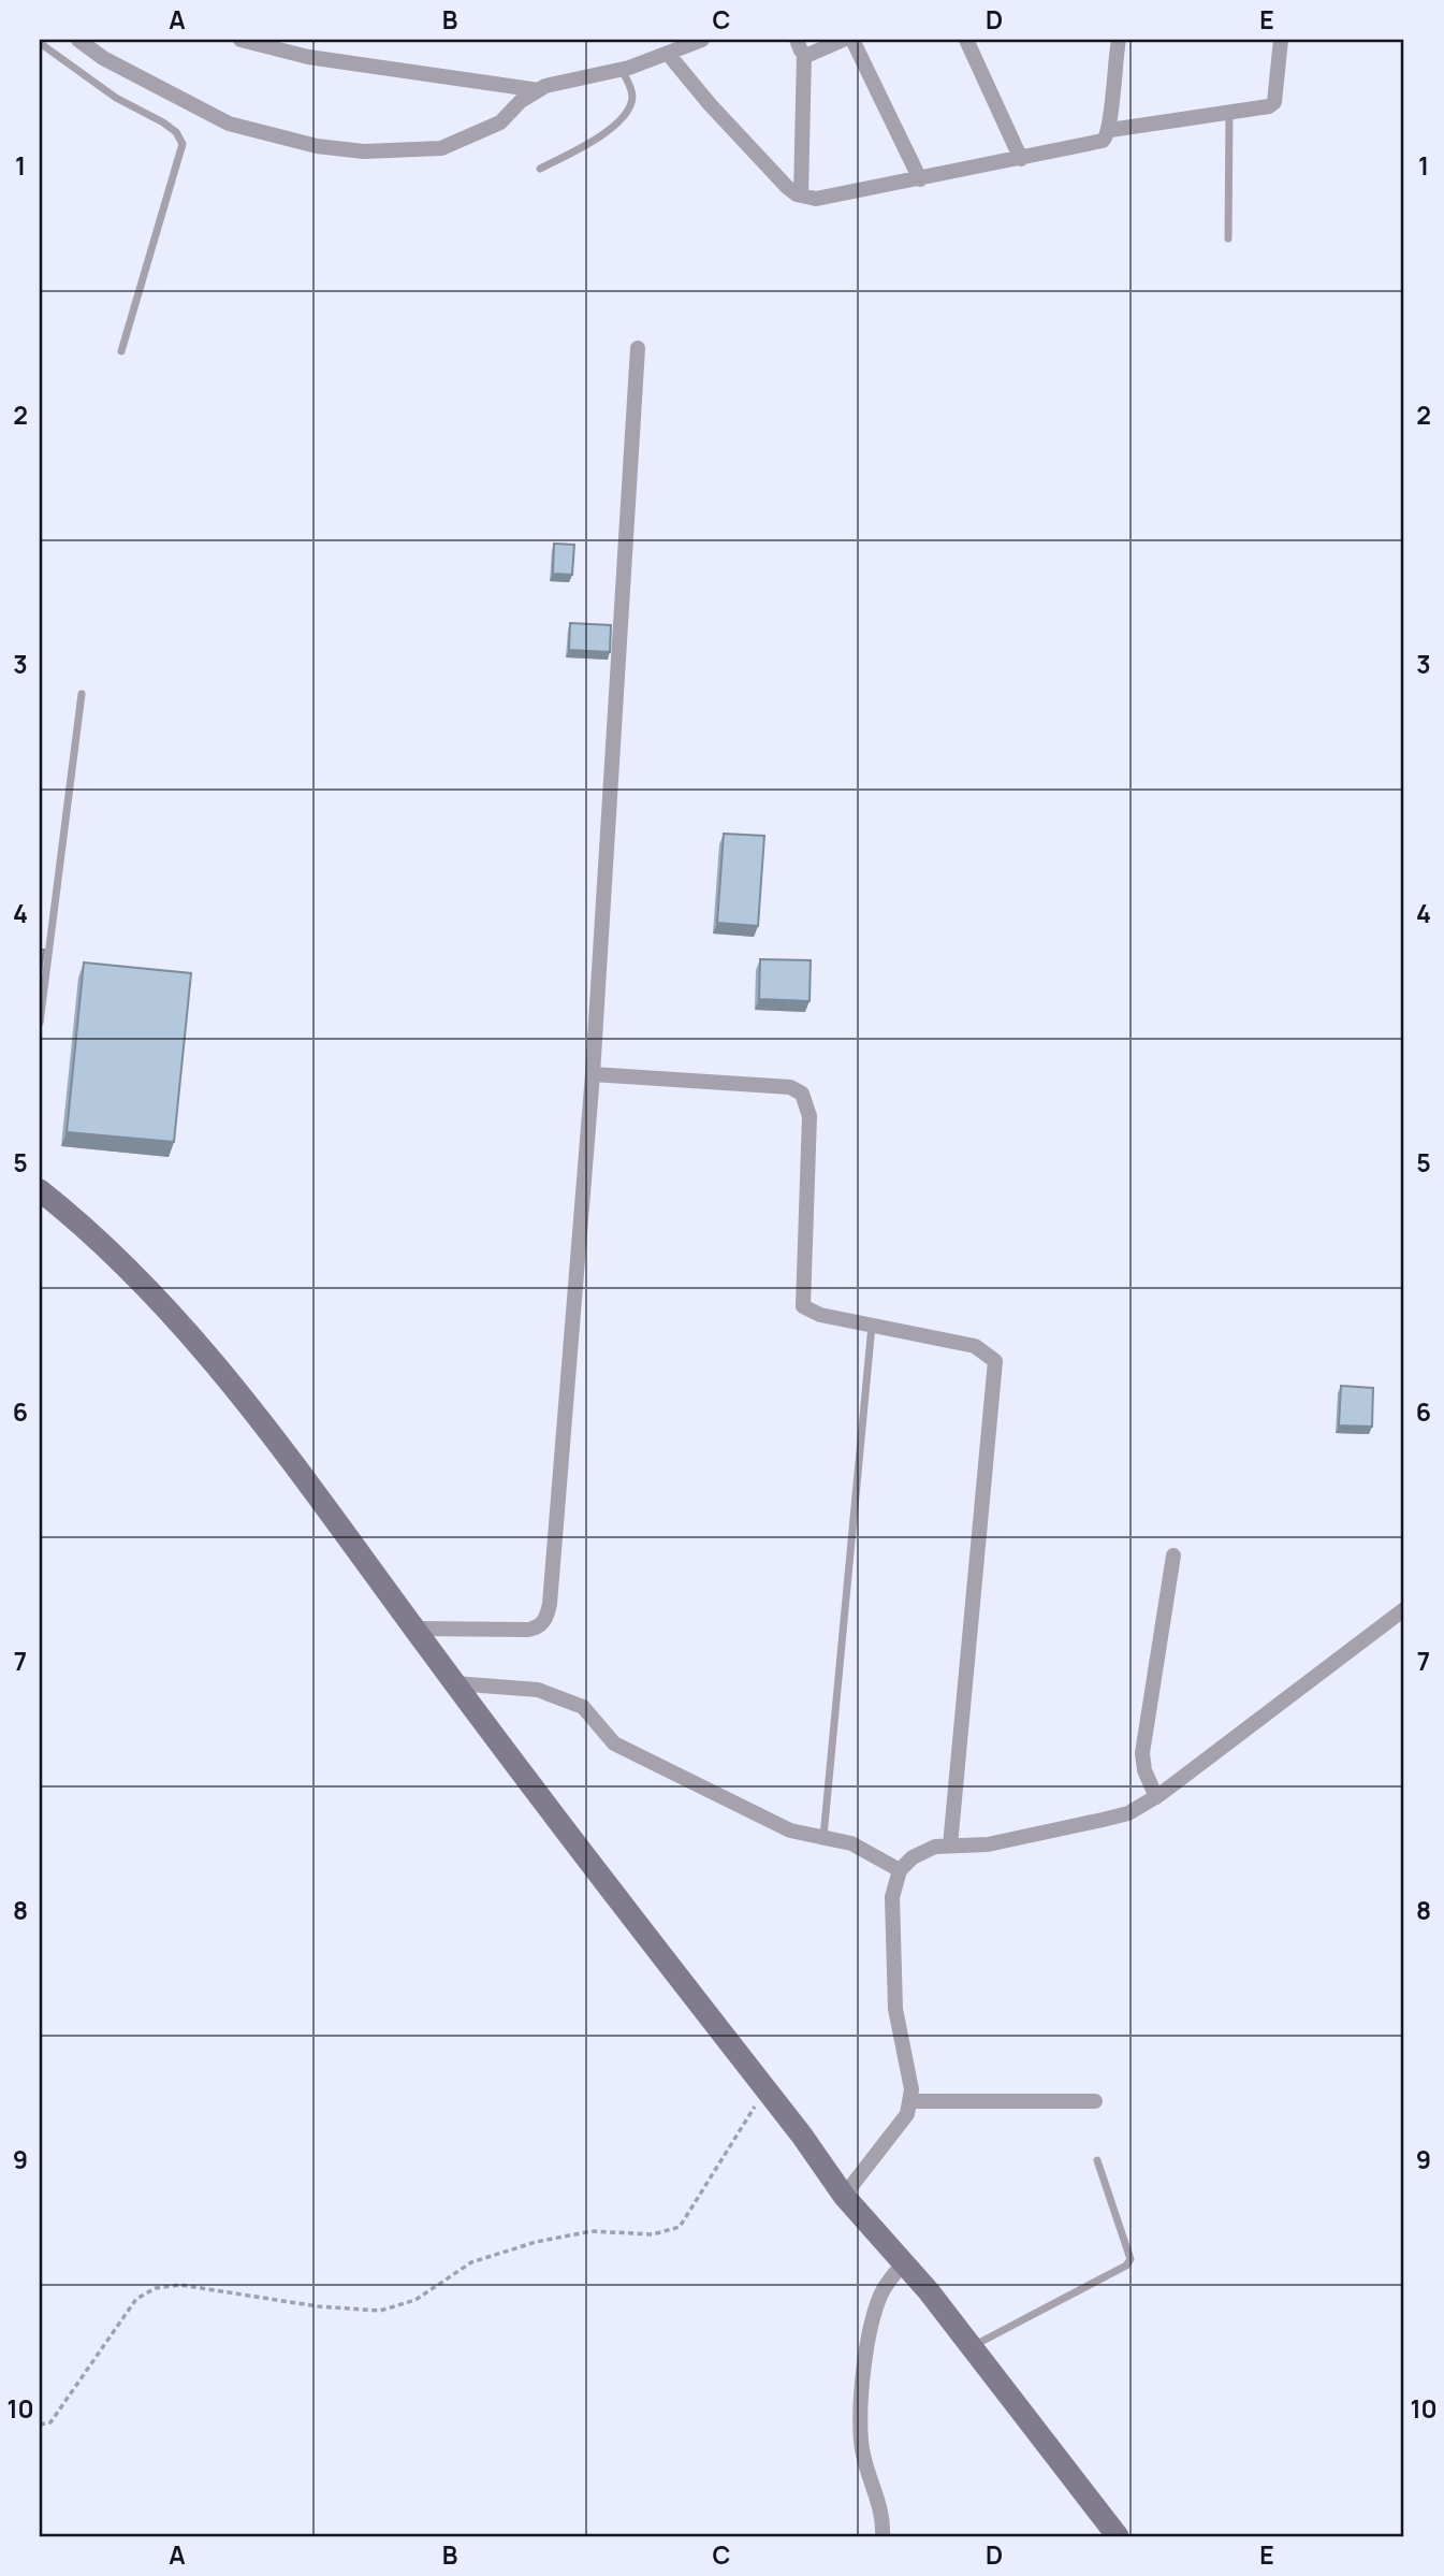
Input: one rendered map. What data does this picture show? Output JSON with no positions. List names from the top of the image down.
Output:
{
  "grid": {
    "columns": [
      "A",
      "B",
      "C",
      "D",
      "E"
    ],
    "rows": [
      "1",
      "2",
      "3",
      "4",
      "5",
      "6",
      "7",
      "8",
      "9",
      "10"
    ]
  }
}
